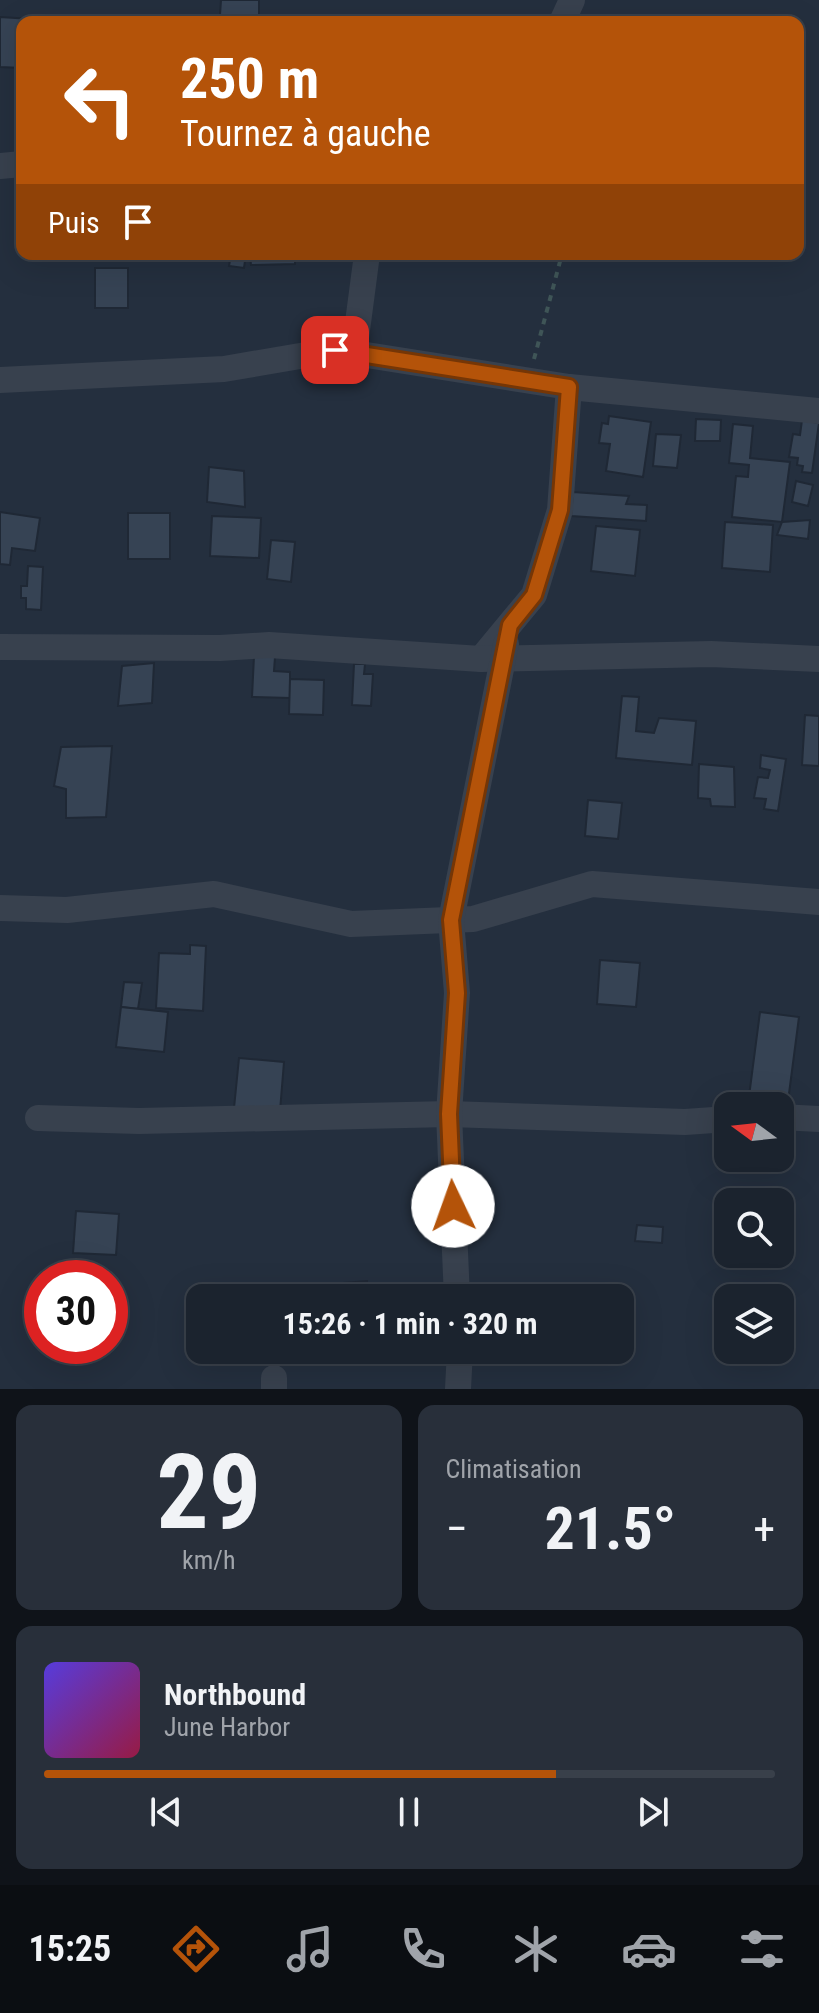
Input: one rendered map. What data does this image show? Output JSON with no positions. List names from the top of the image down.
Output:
{
  "north": "left",
  "page": {
    "turn": ["250 m", "Tournez à gauche"],
    "then": "Puis",
    "limit": "30",
    "trip": "15:26 · 1 min · 320 m",
    "tile": [
      ["29", "km/h"],
      "Climatisation"
    ],
    "heat": ["−", "21.5°", "+"],
    "song": ["Northbound", "June Harbor"],
    "tabs": "15:25"
  }
}
